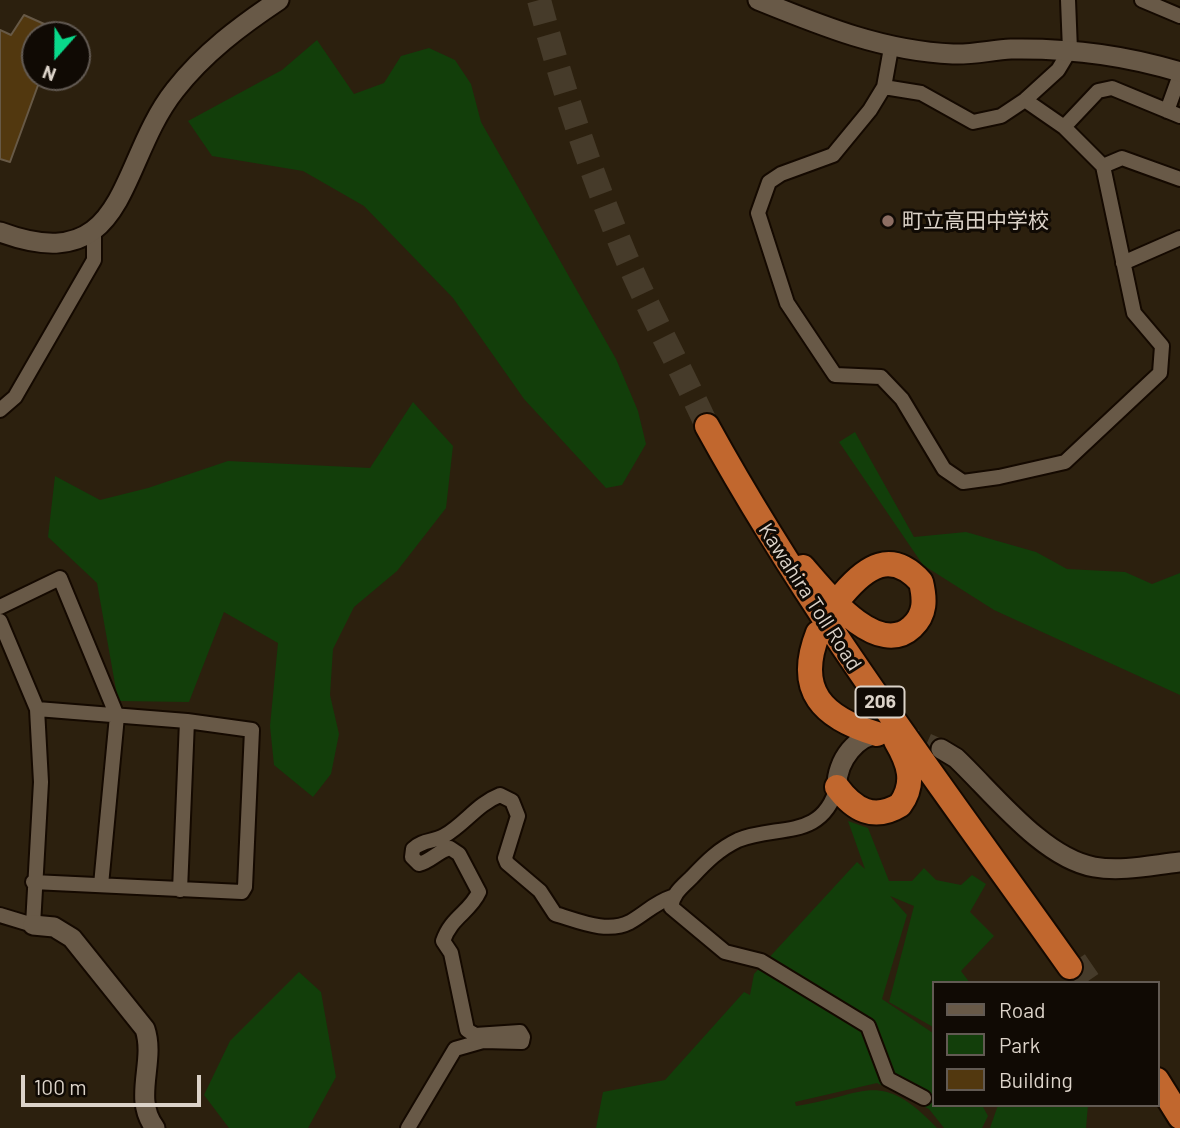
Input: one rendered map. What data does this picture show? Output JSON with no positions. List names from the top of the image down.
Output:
{
  "streets": {
    "highway": ["Kawahira Toll Road", "206"]
  },
  "places": ["町立高田中学校"],
  "legend": ["Road", "Park", "Building"],
  "scale_bar": "100 m",
  "north": "bottom"
}
